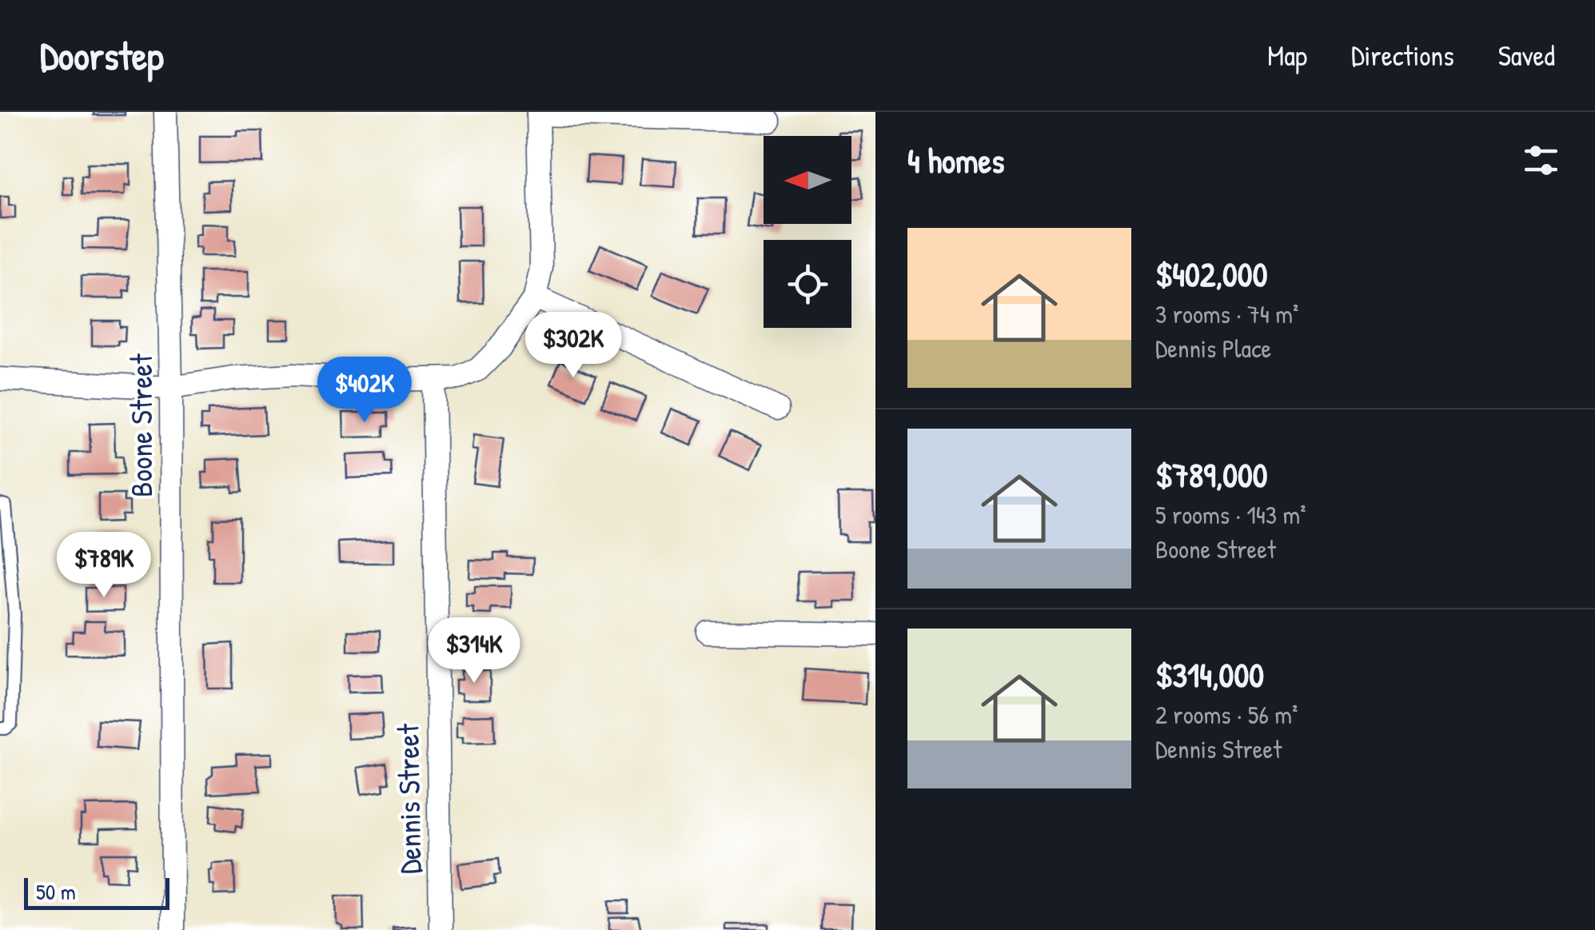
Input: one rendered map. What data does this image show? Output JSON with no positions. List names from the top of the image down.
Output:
{
  "streets": {
    "street": ["Boone Street", "Dennis Street"]
  },
  "scale_bar": "50 m",
  "north": "left",
  "page": {
    "header": "Doorstep",
    "nav": ["Map", "Directions", "Saved"],
    "heading": "4 homes",
    "list": [
      {
        "name": "$402,000",
        "note": "3 rooms · 74 m² · Dennis Place"
      },
      {
        "name": "$789,000",
        "note": "5 rooms · 143 m² · Boone Street"
      },
      {
        "name": "$314,000",
        "note": "2 rooms · 56 m² · Dennis Street"
      }
    ],
    "price": [
      "$302K",
      "$402K",
      "$789K",
      "$314K"
    ],
    "scale": "50 m"
  }
}
